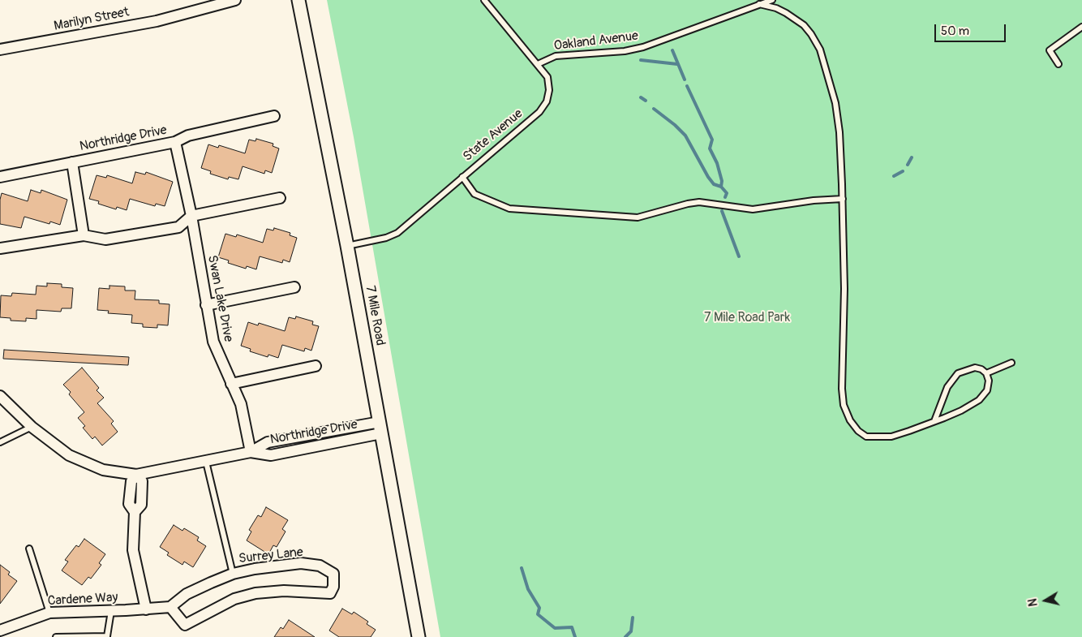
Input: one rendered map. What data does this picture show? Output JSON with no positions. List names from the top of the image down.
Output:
{
  "streets": {
    "street": [
      "Marilyn Street",
      "Northridge Drive",
      "Swan Lake Drive",
      "7 Mile Road",
      "Surrey Lane",
      "Cardene Way"
    ],
    "lane": ["Oakland Avenue", "State Avenue"]
  },
  "crossings": [
    ["Oakland Avenue", "State Avenue"],
    ["State Avenue", "7 Mile Road"],
    ["Northridge Drive", "Swan Lake Drive"],
    ["Northridge Drive", "7 Mile Road"]
  ],
  "parks": ["7 Mile Road Park"],
  "scale_bar": "50 m",
  "north": "left"
}
